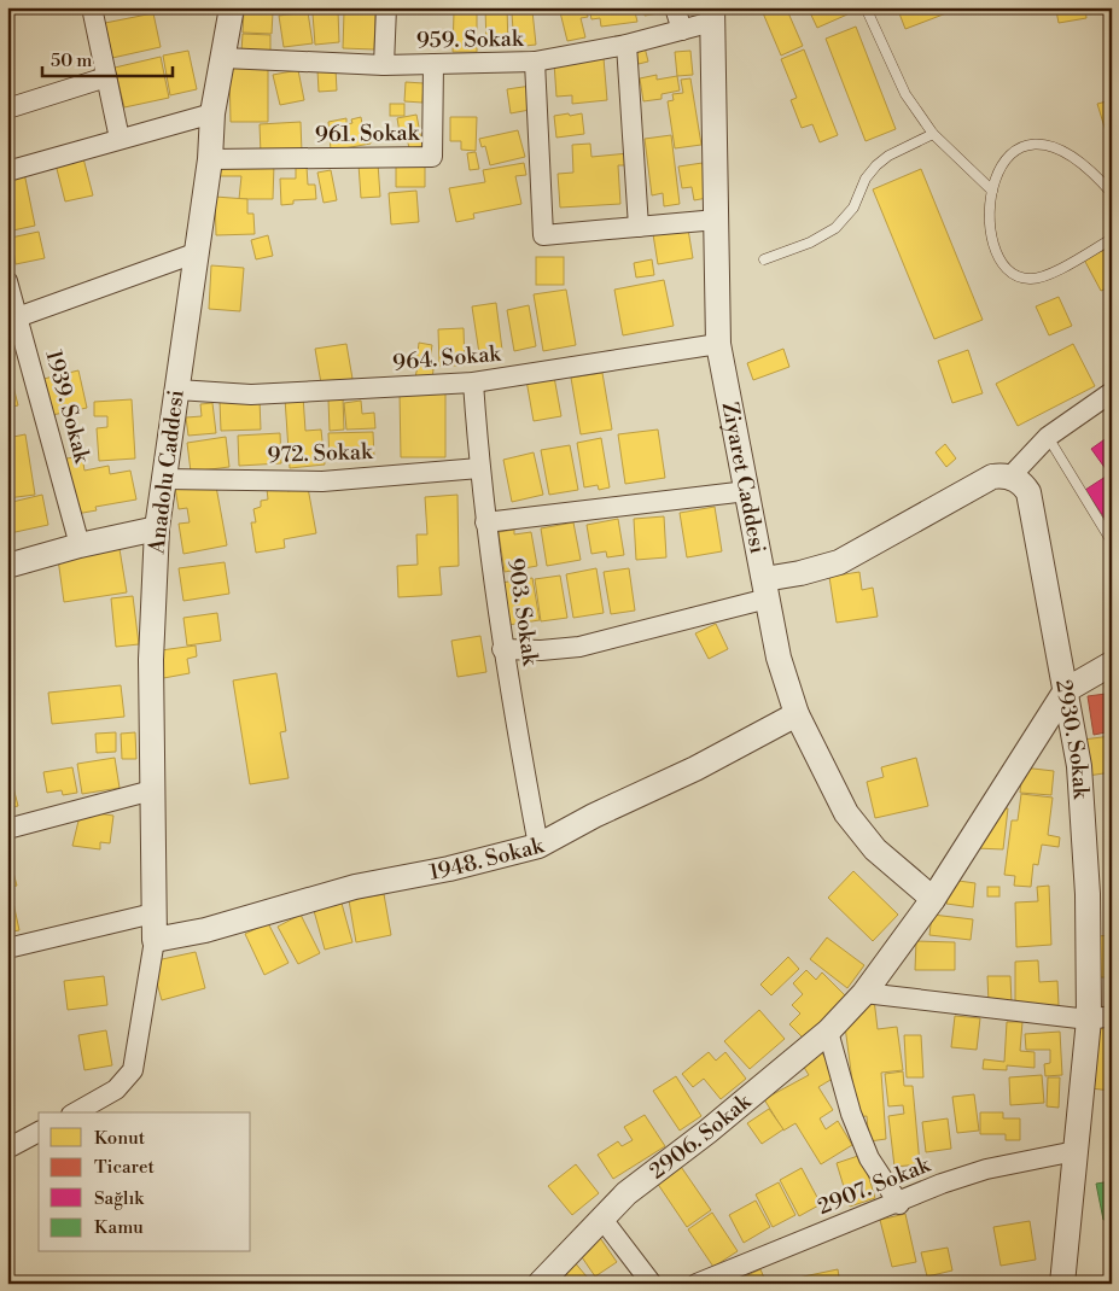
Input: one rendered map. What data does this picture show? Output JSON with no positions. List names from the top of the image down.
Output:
{
  "streets": {
    "street": [
      "959. Sokak",
      "961. Sokak",
      "964. Sokak",
      "1939. Sokak",
      "972. Sokak",
      "Anadolu Caddesi",
      "Ziyaret Caddesi",
      "903. Sokak",
      "2930. Sokak",
      "1948. Sokak",
      "2906. Sokak",
      "2907. Sokak"
    ]
  },
  "crossings": [
    ["959. Sokak", "961. Sokak"],
    ["959. Sokak", "Anadolu Caddesi"],
    ["959. Sokak", "Ziyaret Caddesi"],
    ["961. Sokak", "Anadolu Caddesi"],
    ["964. Sokak", "Anadolu Caddesi"],
    ["964. Sokak", "Ziyaret Caddesi"],
    ["964. Sokak", "903. Sokak"],
    ["972. Sokak", "Anadolu Caddesi"],
    ["972. Sokak", "903. Sokak"],
    ["Anadolu Caddesi", "1948. Sokak"],
    ["Ziyaret Caddesi", "1948. Sokak"],
    ["Ziyaret Caddesi", "2906. Sokak"],
    ["903. Sokak", "1948. Sokak"],
    ["2930. Sokak", "2906. Sokak"],
    ["2930. Sokak", "2907. Sokak"]
  ],
  "legend": [
    "Konut",
    "Ticaret",
    "Sağlık",
    "Kamu"
  ],
  "scale_bar": "50 m"
}
